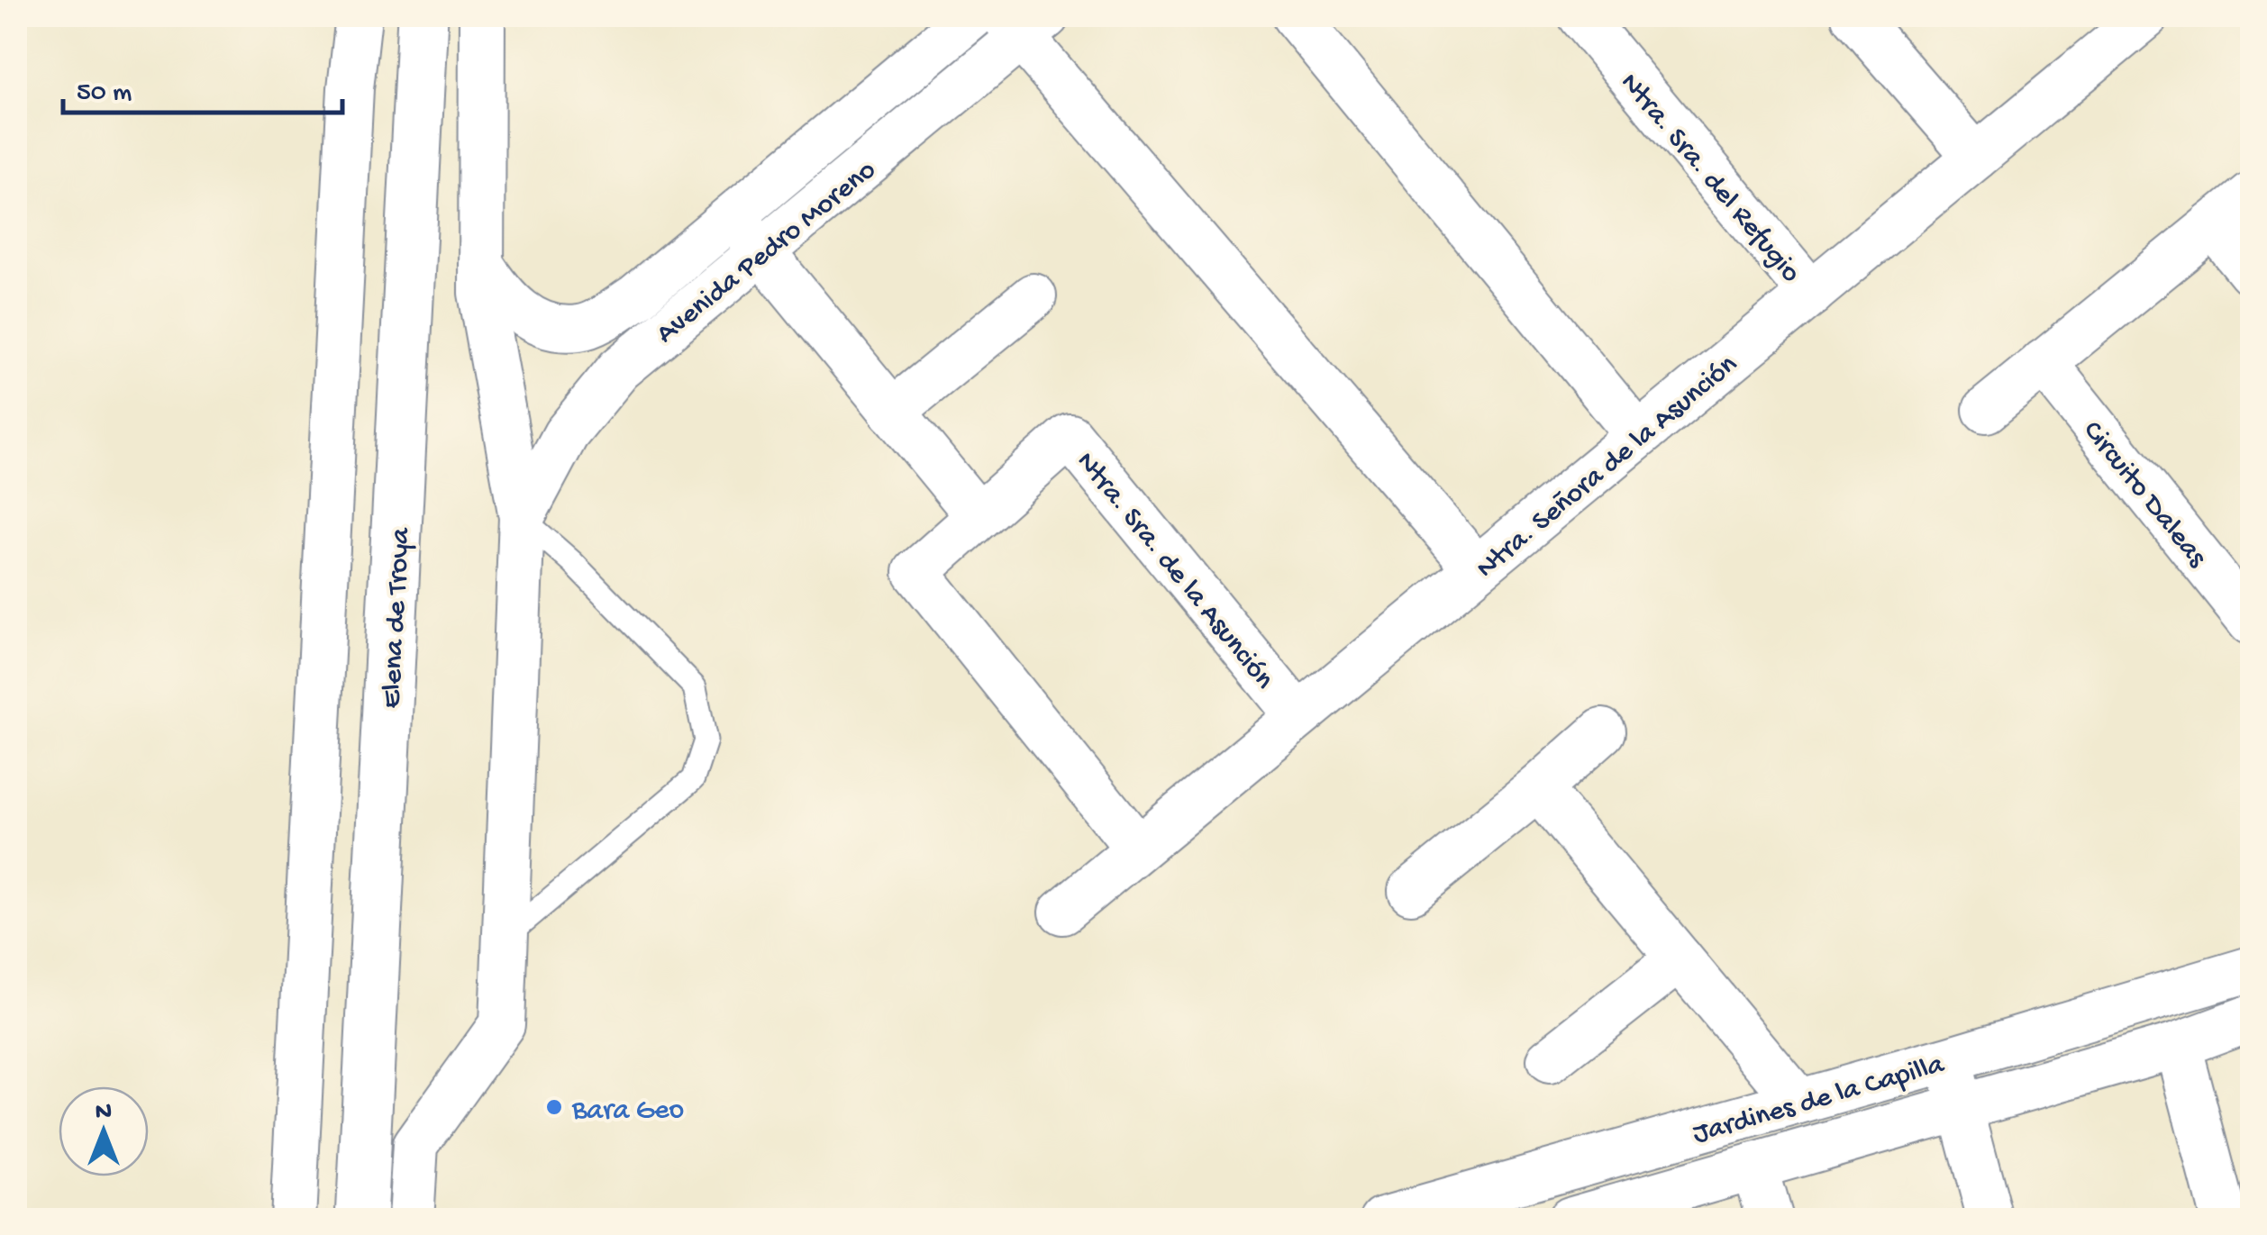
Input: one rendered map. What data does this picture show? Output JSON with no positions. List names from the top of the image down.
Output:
{
  "streets": {
    "main road": ["Elena de Troya"],
    "street": [
      "Ntra. Sra. del Refugio",
      "Avenida Pedro Moreno",
      "Ntra. Señora de la Asunción",
      "Circuito Daleas",
      "Ntra. Sra. de la Asunción",
      "Jardines de la Capilla"
    ]
  },
  "crossings": [
    ["Ntra. Sra. del Refugio", "Ntra. Señora de la Asunción"],
    ["Ntra. Señora de la Asunción", "Ntra. Sra. de la Asunción"]
  ],
  "places": ["Bara Geo"],
  "scale_bar": "50 m",
  "north": "top"
}
